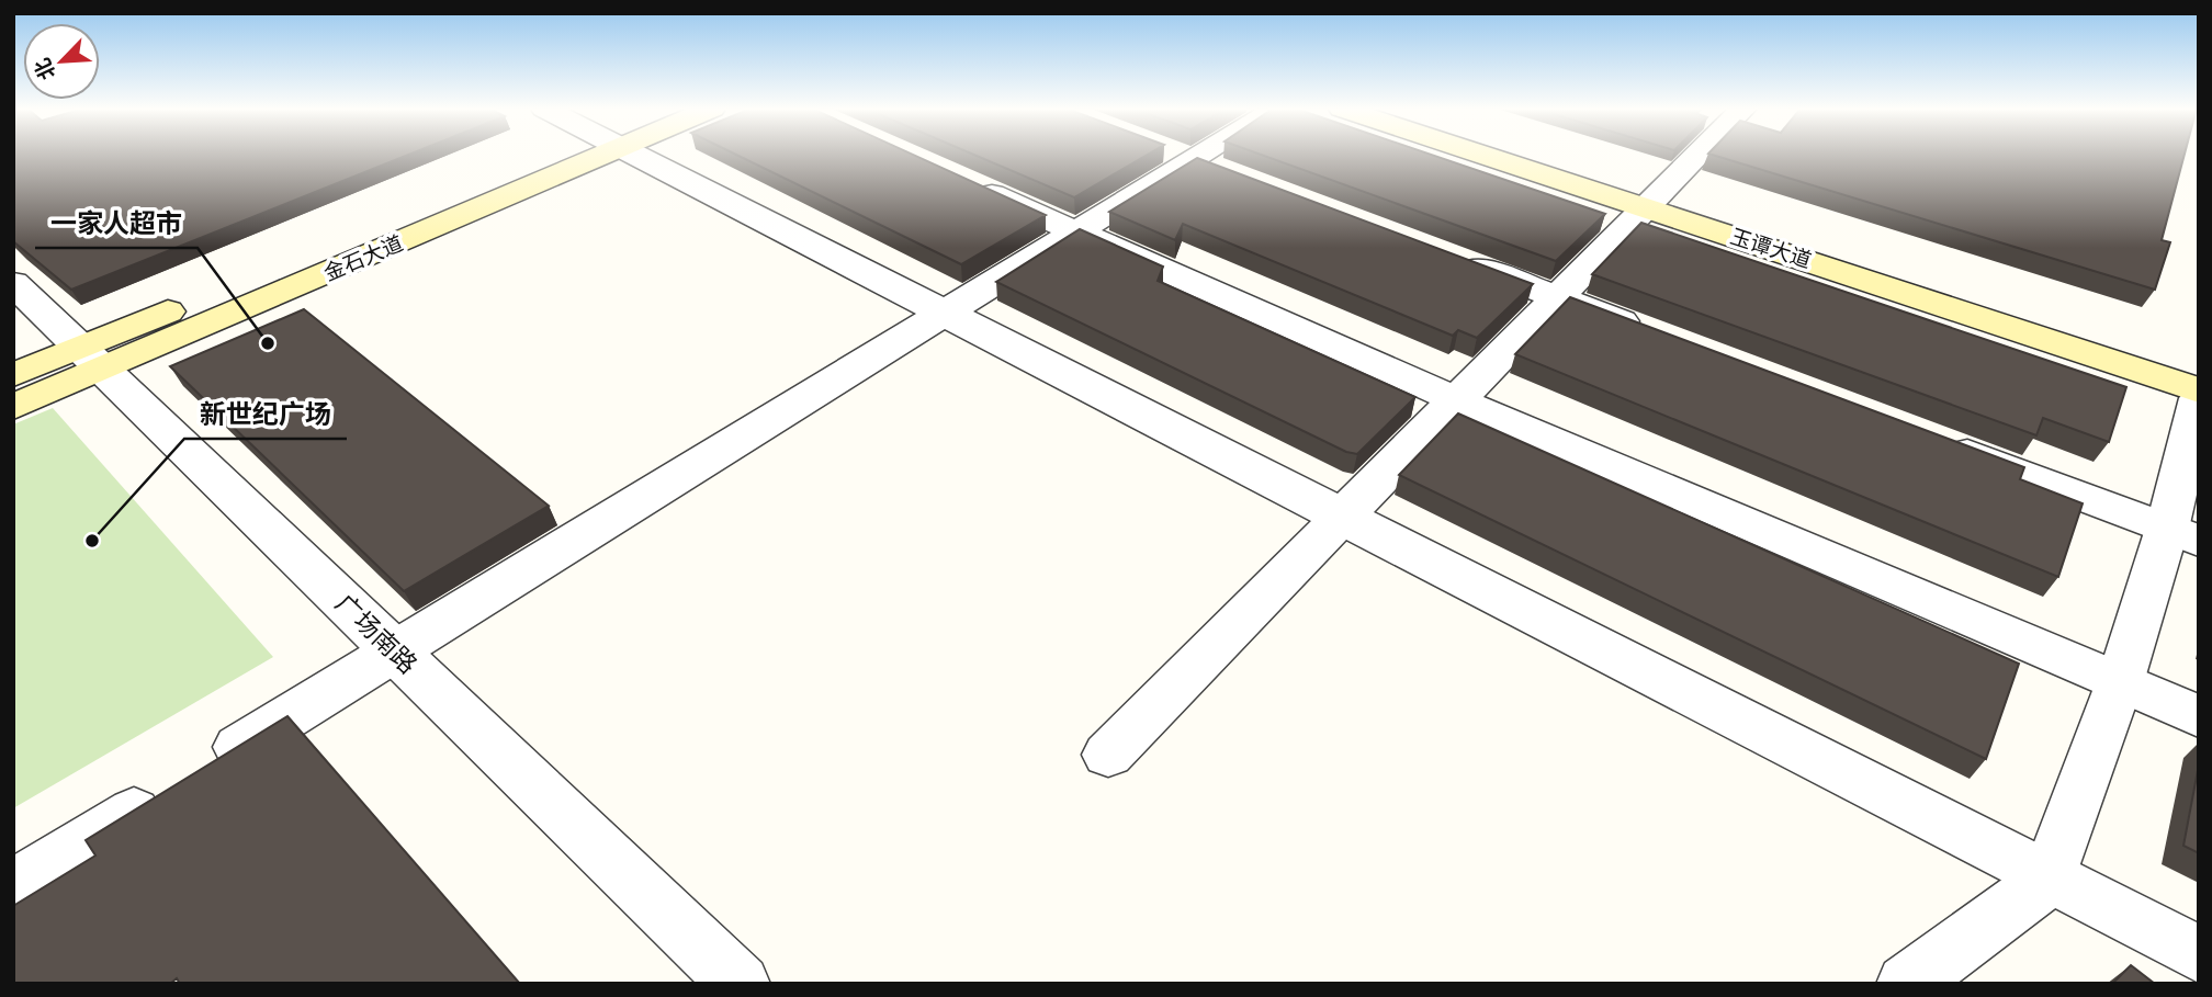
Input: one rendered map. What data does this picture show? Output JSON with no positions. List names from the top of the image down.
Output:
{
  "streets": {
    "main road": ["玉谭大道", "金石大道"],
    "street": ["广场南路"]
  },
  "crossings": [
    ["金石大道", "广场南路"]
  ],
  "places": ["一家人超市", "新世纪广场"],
  "north": "bottom left"
}
